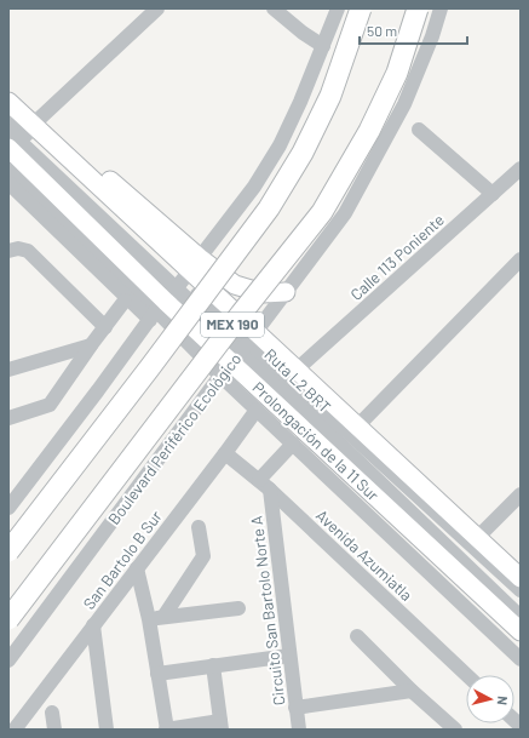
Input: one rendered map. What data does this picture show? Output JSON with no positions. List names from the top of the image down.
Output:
{
  "streets": {
    "highway": ["MEX 190", "Boulevard Periférico Ecológico"],
    "main road": ["Prolongación de la 11 Sur"],
    "street": [
      "Calle 113 Poniente",
      "Ruta L2 BRT",
      "Avenida Azumiatla",
      "San Bartolo B Sur",
      "Circuito San Bartolo Norte A"
    ]
  },
  "crossings": [
    ["Calle 113 Poniente", "Prolongación de la 11 Sur"],
    ["Ruta L2 BRT", "Boulevard Periférico Ecológico"],
    ["Ruta L2 BRT", "Prolongación de la 11 Sur"],
    ["Boulevard Periférico Ecológico", "Prolongación de la 11 Sur"],
    ["Avenida Azumiatla", "San Bartolo B Sur"],
    ["Avenida Azumiatla", "Circuito San Bartolo Norte A"]
  ],
  "scale_bar": "50 m",
  "north": "right"
}
